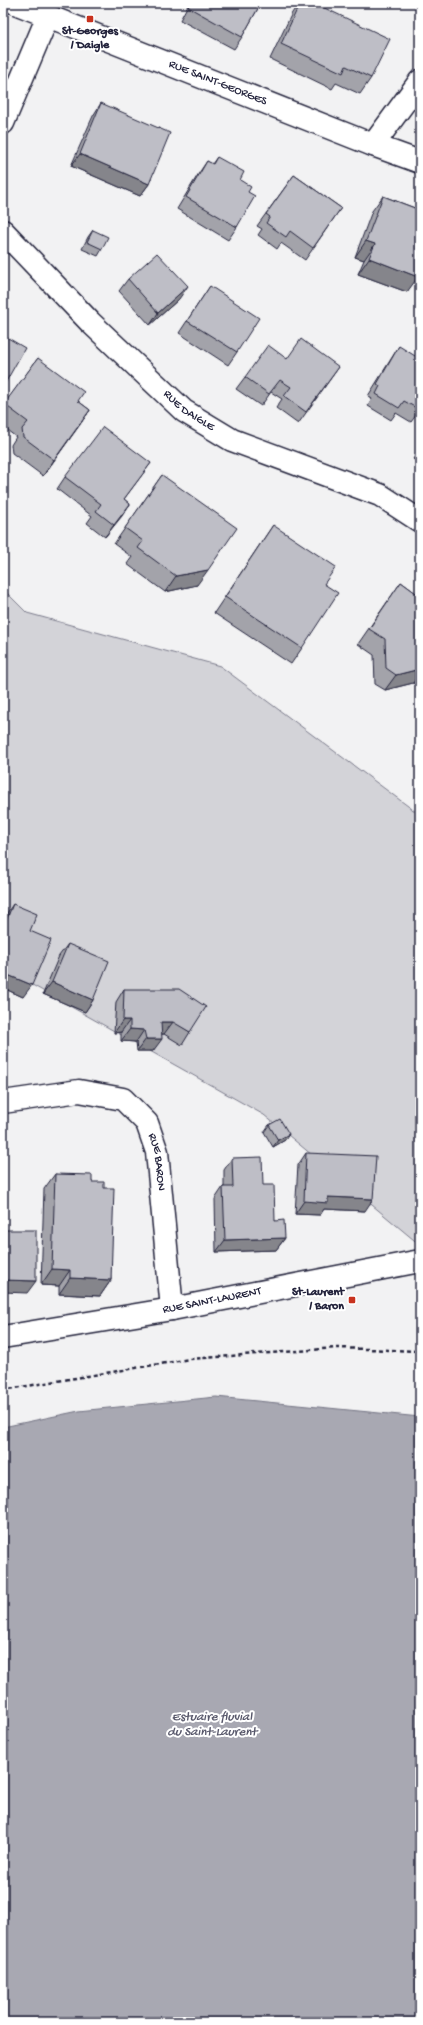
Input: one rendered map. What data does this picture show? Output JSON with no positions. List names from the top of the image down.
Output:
{
  "streets": {
    "street": [
      "RUE SAINT-GEORGES",
      "RUE DAIGLE",
      "RUE BARON",
      "RUE SAINT-LAURENT"
    ]
  },
  "crossings": [
    ["RUE BARON", "RUE SAINT-LAURENT"]
  ],
  "water": ["Estuaire fluvial du Saint-Laurent"],
  "places": {
    "transit": ["St-Georges / Daigle", "St-Laurent / Baron"]
  }
}
